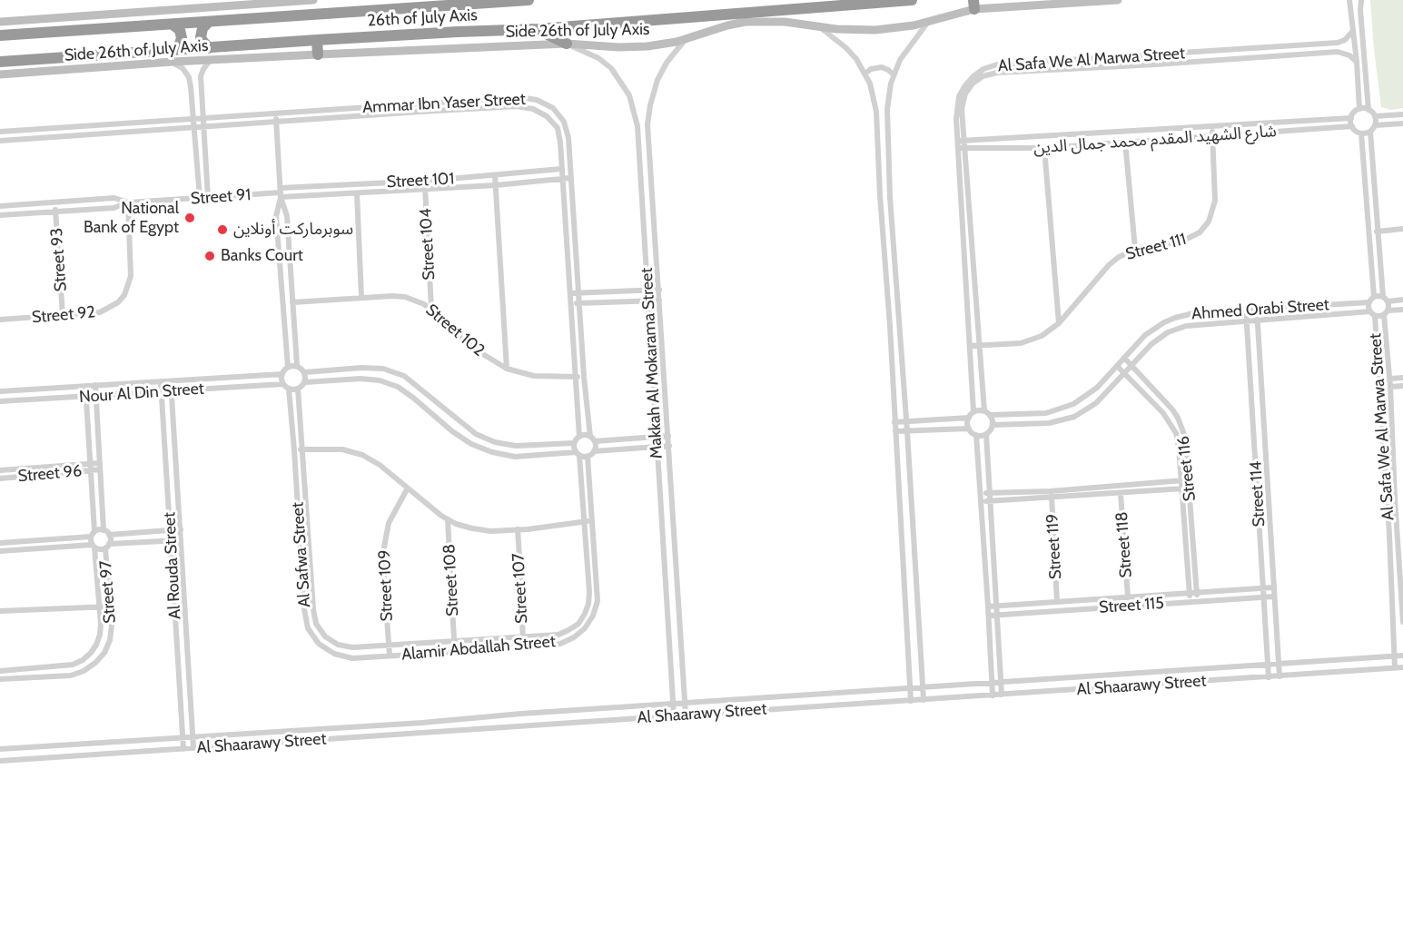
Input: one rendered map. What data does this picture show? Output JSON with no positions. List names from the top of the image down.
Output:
{
  "streets": {
    "highway": ["26th of July Axis"],
    "street": [
      "Side 26th of July Axis",
      "Al Safa We Al Marwa Street",
      "Ammar Ibn Yaser Street",
      "شارع الشهيد المقدم محمد جمال الدين",
      "Street 101",
      "Street 91",
      "Street 104",
      "Street 111",
      "Street 93",
      "Ahmed Orabi Street",
      "Street 92",
      "Street 102",
      "Makkah Al Mokarama Street",
      "Nour Al Din Street",
      "Street 116",
      "Street 96",
      "Street 114",
      "Street 118",
      "Street 119",
      "Al Safwa Street",
      "Al Rouda Street",
      "Street 108",
      "Street 109",
      "Street 107",
      "Street 97",
      "Street 115",
      "Alamir Abdallah Street",
      "Al Shaarawy Street"
    ]
  },
  "crossings": [
    ["26th of July Axis", "Side 26th of July Axis"],
    ["Side 26th of July Axis", "Makkah Al Mokarama Street"],
    ["Al Safa We Al Marwa Street", "Ahmed Orabi Street"],
    ["Al Safa We Al Marwa Street", "Al Shaarawy Street"],
    ["Ammar Ibn Yaser Street", "Street 101"],
    ["Ammar Ibn Yaser Street", "Street 102"],
    ["شارع الشهيد المقدم محمد جمال الدين", "Street 111"],
    ["Street 101", "Street 91"],
    ["Street 101", "Street 104"],
    ["Street 91", "Street 93"],
    ["Street 91", "Street 92"],
    ["Street 104", "Street 102"],
    ["Street 93", "Street 92"],
    ["Ahmed Orabi Street", "Street 116"],
    ["Ahmed Orabi Street", "Street 114"],
    ["Makkah Al Mokarama Street", "Al Shaarawy Street"],
    ["Nour Al Din Street", "Al Safwa Street"],
    ["Nour Al Din Street", "Al Rouda Street"],
    ["Street 116", "Street 115"],
    ["Street 114", "Street 115"],
    ["Street 114", "Al Shaarawy Street"],
    ["Street 118", "Street 115"],
    ["Street 119", "Street 115"],
    ["Al Safwa Street", "Street 109"],
    ["Al Safwa Street", "Alamir Abdallah Street"],
    ["Al Rouda Street", "Al Shaarawy Street"],
    ["Street 108", "Alamir Abdallah Street"],
    ["Street 109", "Alamir Abdallah Street"],
    ["Street 107", "Alamir Abdallah Street"]
  ],
  "places": ["National Bank of Egypt", "سوبرماركت أونلاين", "Banks Court"]
}
